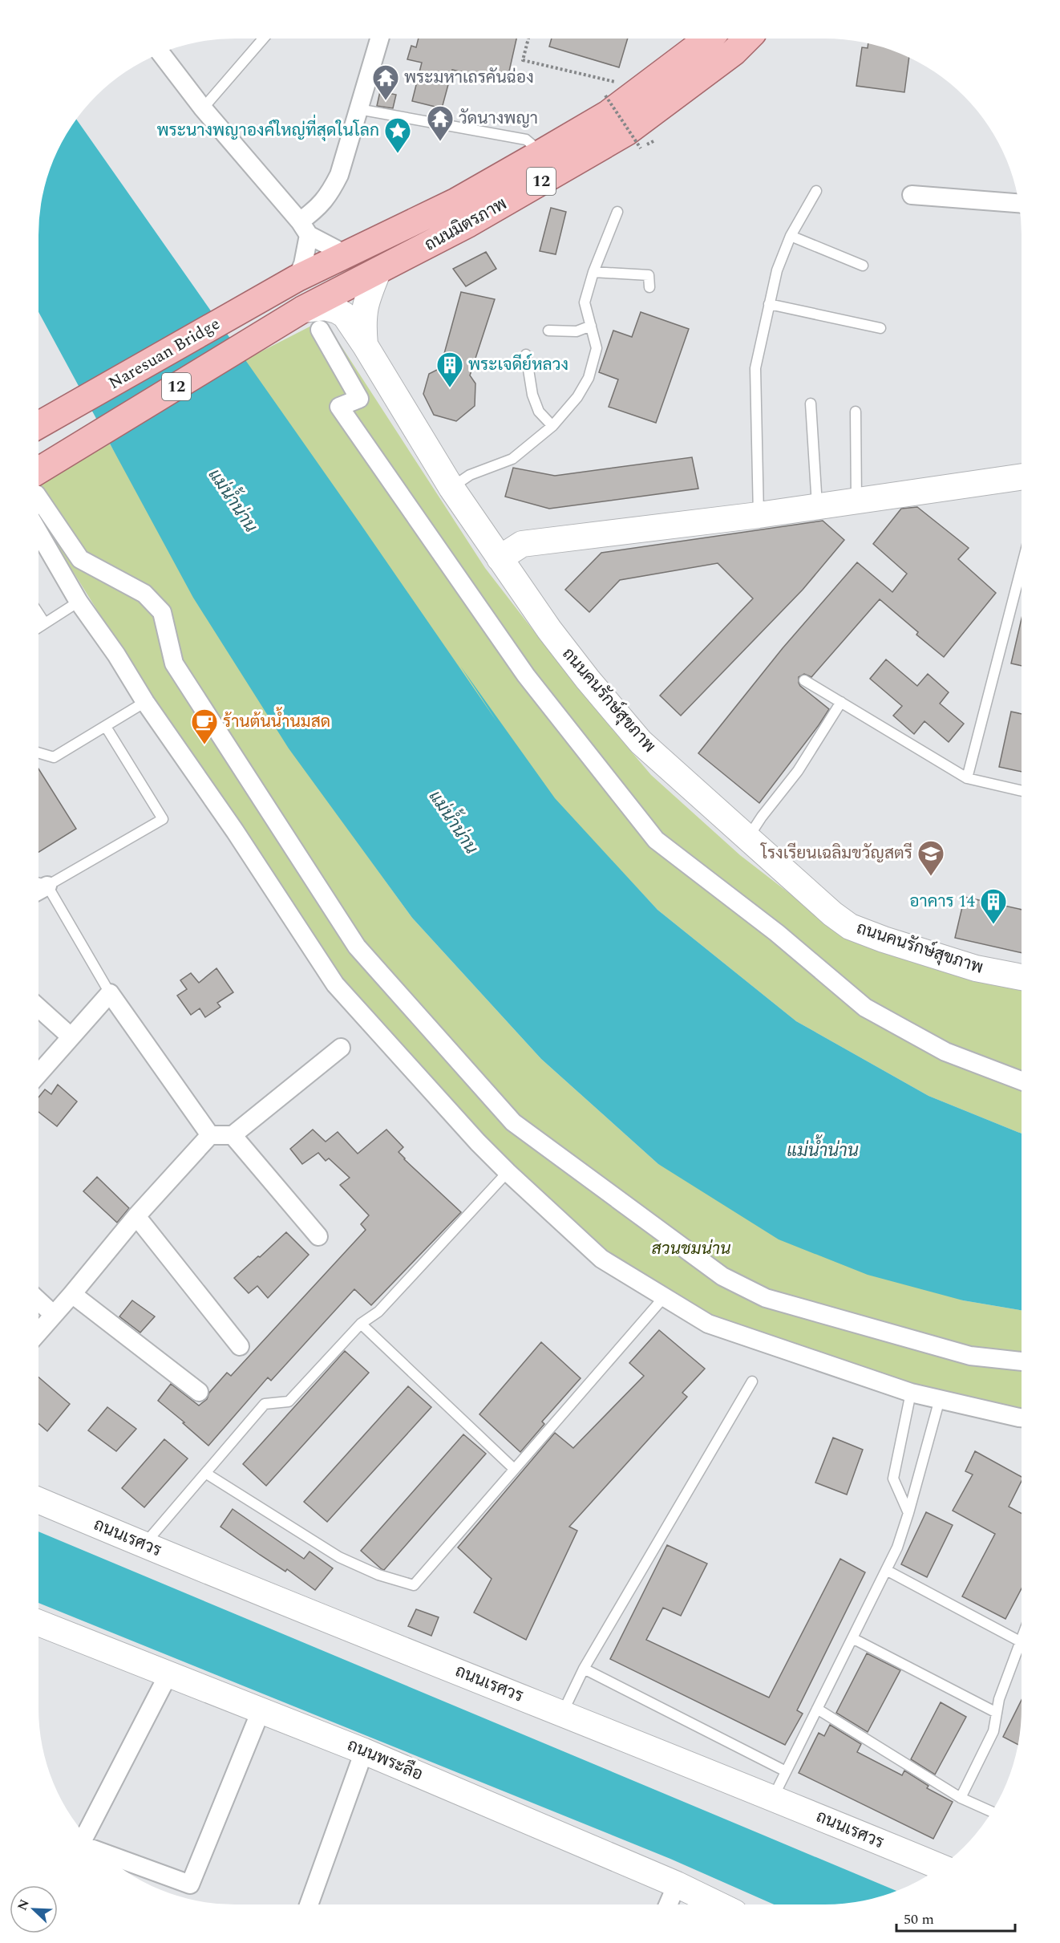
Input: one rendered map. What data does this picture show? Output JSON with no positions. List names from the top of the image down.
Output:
{
  "streets": {
    "main road": ["12", "ถนนมิตรภาพ", "Naresuan Bridge"],
    "street": ["ถนนคนรักษ์สุขภาพ", "ถนนเรศวร", "ถนนพระลือ"]
  },
  "crossings": [
    ["ถนนมิตรภาพ", "Naresuan Bridge"],
    ["ถนนมิตรภาพ", "ถนนคนรักษ์สุขภาพ"],
    ["Naresuan Bridge", "ถนนคนรักษ์สุขภาพ"]
  ],
  "water": ["แม่น้ำน่าน"],
  "parks": ["สวนชมน่าน"],
  "places": {
    "temple": ["พระมหาเถรคันฉ่อง", "วัดนางพญา"],
    "place": ["พระนางพญาองค์ใหญ่ที่สุดในโลก"],
    "building": ["พระเจดีย์หลวง", "อาคาร 14"],
    "cafe": ["ร้านต้นน้ำนมสด"],
    "school or university": ["โรงเรียนเฉลิมขวัญสตรี"]
  },
  "scale_bar": "50 m",
  "north": "top left"
}
